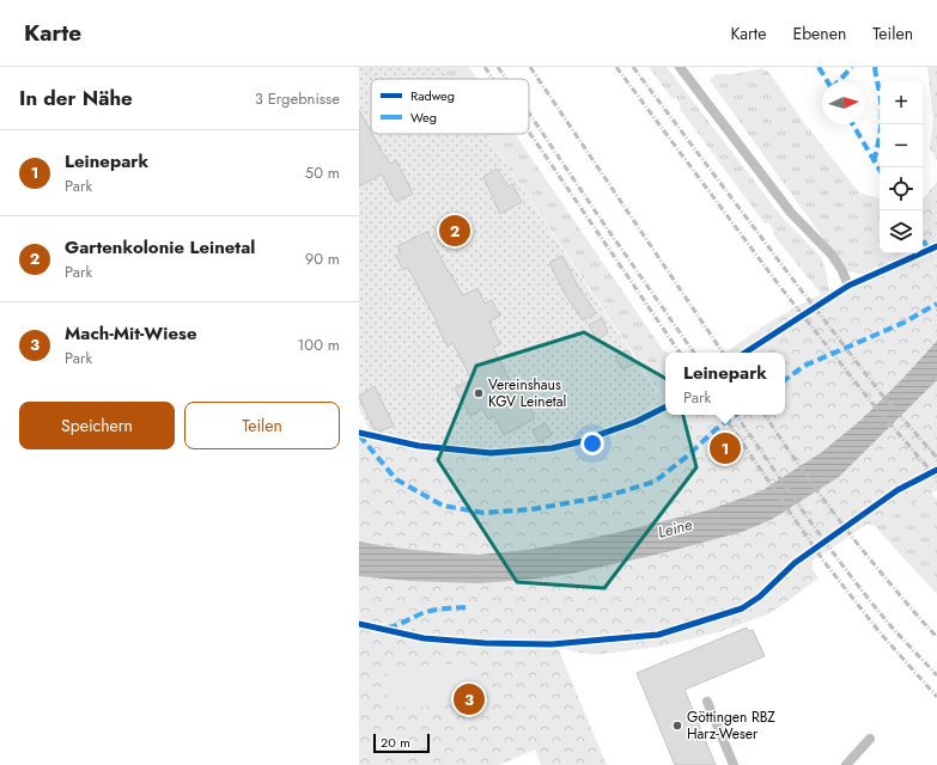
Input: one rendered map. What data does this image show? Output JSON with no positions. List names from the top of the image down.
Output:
{
  "water": ["Leine"],
  "places": ["Vereinshaus KGV Leinetal", "Göttingen RBZ Harz-Weser"],
  "legend": ["Radweg", "Weg"],
  "scale_bar": "20 m",
  "north": "right",
  "page": {
    "header": "Karte",
    "nav": ["Karte", "Ebenen", "Teilen"],
    "heading": ["In der Nähe", "3 Ergebnisse"],
    "map_buttons": ["+", "−"],
    "list": [
      {
        "mark": "1",
        "name": "Leinepark",
        "note": "Park",
        "value": "50 m"
      },
      {
        "mark": "2",
        "name": "Gartenkolonie Leinetal",
        "note": "Park",
        "value": "90 m"
      },
      {
        "mark": "3",
        "name": "Mach-Mit-Wiese",
        "note": "Park",
        "value": "100 m"
      }
    ],
    "pins": ["2", "1", "3"],
    "popup": ["Leinepark", "Park"],
    "buttons": ["Speichern", "Teilen"],
    "scale": "20 m"
  }
}
